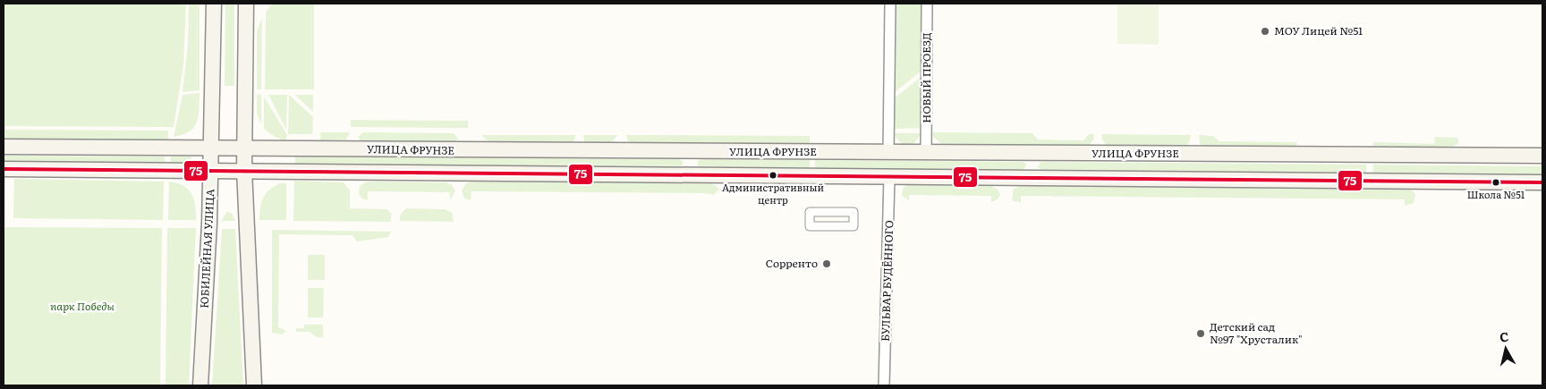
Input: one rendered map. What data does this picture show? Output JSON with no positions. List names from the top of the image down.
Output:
{
  "streets": {
    "main road": ["УЛИЦА ФРУНЗЕ", "ЮБИЛЕЙНАЯ УЛИЦА"],
    "street": ["НОВЫЙ ПРОЕЗД", "БУЛЬВАР БУДЁННОГО"]
  },
  "crossings": [
    ["НОВЫЙ ПРОЕЗД", "УЛИЦА ФРУНЗЕ"],
    ["УЛИЦА ФРУНЗЕ", "ЮБИЛЕЙНАЯ УЛИЦА"],
    ["УЛИЦА ФРУНЗЕ", "БУЛЬВАР БУДЁННОГО"]
  ],
  "parks": ["парк Победы"],
  "places": [
    "МОУ Лицей №51",
    "Административный центр",
    "Школа №51",
    "Сорренто",
    "Детский сад №97 \"Хрусталик\""
  ],
  "lines": ["transit line 75"],
  "north": "top"
}
